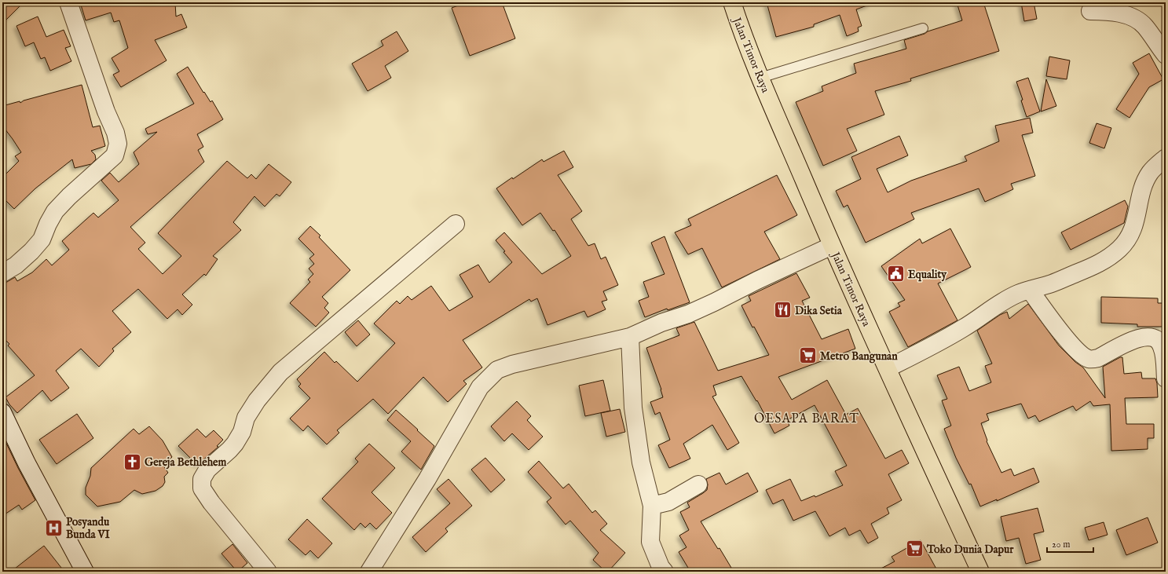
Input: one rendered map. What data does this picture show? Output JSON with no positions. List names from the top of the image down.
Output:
{
  "streets": {
    "highway": ["Jalan Timor Raya"]
  },
  "districts": ["OESAPA BARAT"],
  "places": {
    "public building": ["Equality"],
    "restaurant": ["Dika Setia"],
    "supermarket": ["Metro Bangunan", "Toko Dunia Dapur"],
    "church": ["Gereja Bethlehem"],
    "hospital": ["Posyandu Bunda VI"]
  },
  "scale_bar": "20 m"
}
